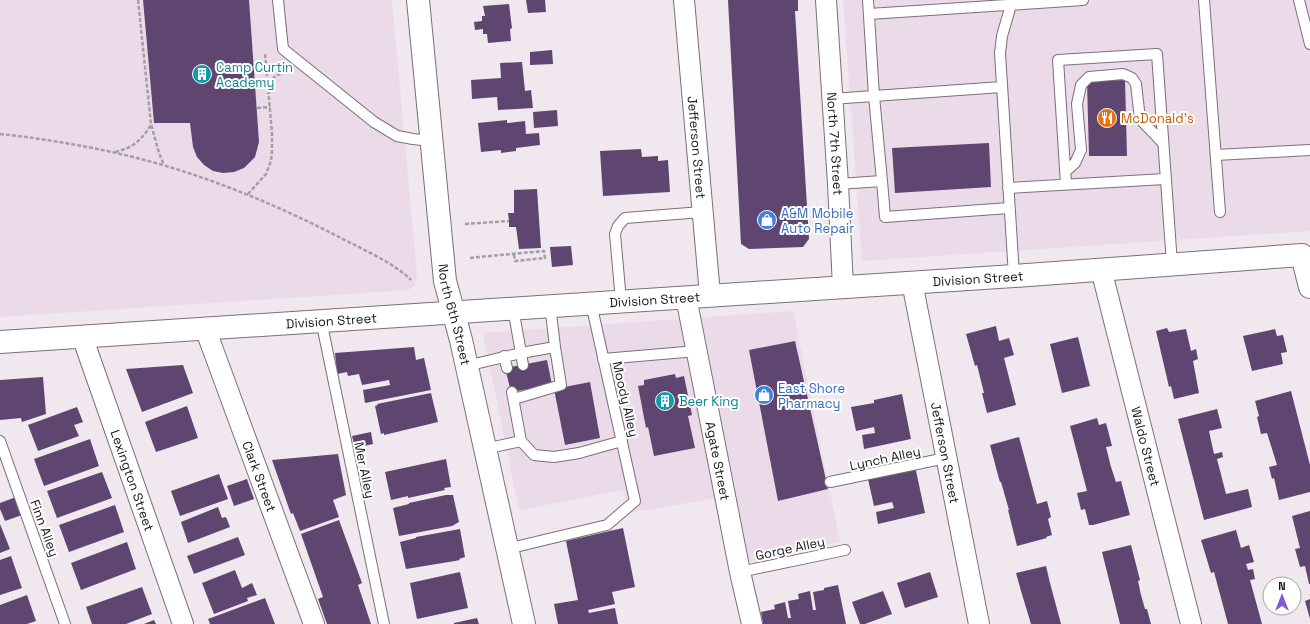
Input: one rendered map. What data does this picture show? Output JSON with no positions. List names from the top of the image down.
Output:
{
  "streets": {
    "main road": ["Division Street", "North 6th Street"],
    "street": [
      "North 7th Street",
      "Jefferson Street",
      "Waldo Street",
      "Agate Street",
      "Clark Street",
      "Lexington Street"
    ],
    "lane": [
      "Moody Alley",
      "Lynch Alley",
      "Mer Alley",
      "Finn Alley",
      "Gorge Alley"
    ]
  },
  "crossings": [
    ["North 7th Street", "Division Street"],
    ["Jefferson Street", "Division Street"],
    ["Jefferson Street", "Lynch Alley"],
    ["Division Street", "North 6th Street"],
    ["Division Street", "Moody Alley"],
    ["Division Street", "Waldo Street"],
    ["Division Street", "Agate Street"],
    ["Division Street", "Mer Alley"],
    ["Division Street", "Clark Street"],
    ["Division Street", "Lexington Street"],
    ["North 6th Street", "Moody Alley"],
    ["Agate Street", "Gorge Alley"]
  ],
  "places": {
    "building": ["Camp Curtin Academy", "Beer King"],
    "restaurant": ["McDonald's"],
    "shop": ["A&M Mobile Auto Repair", "East Shore Pharmacy"]
  },
  "north": "top"
}
